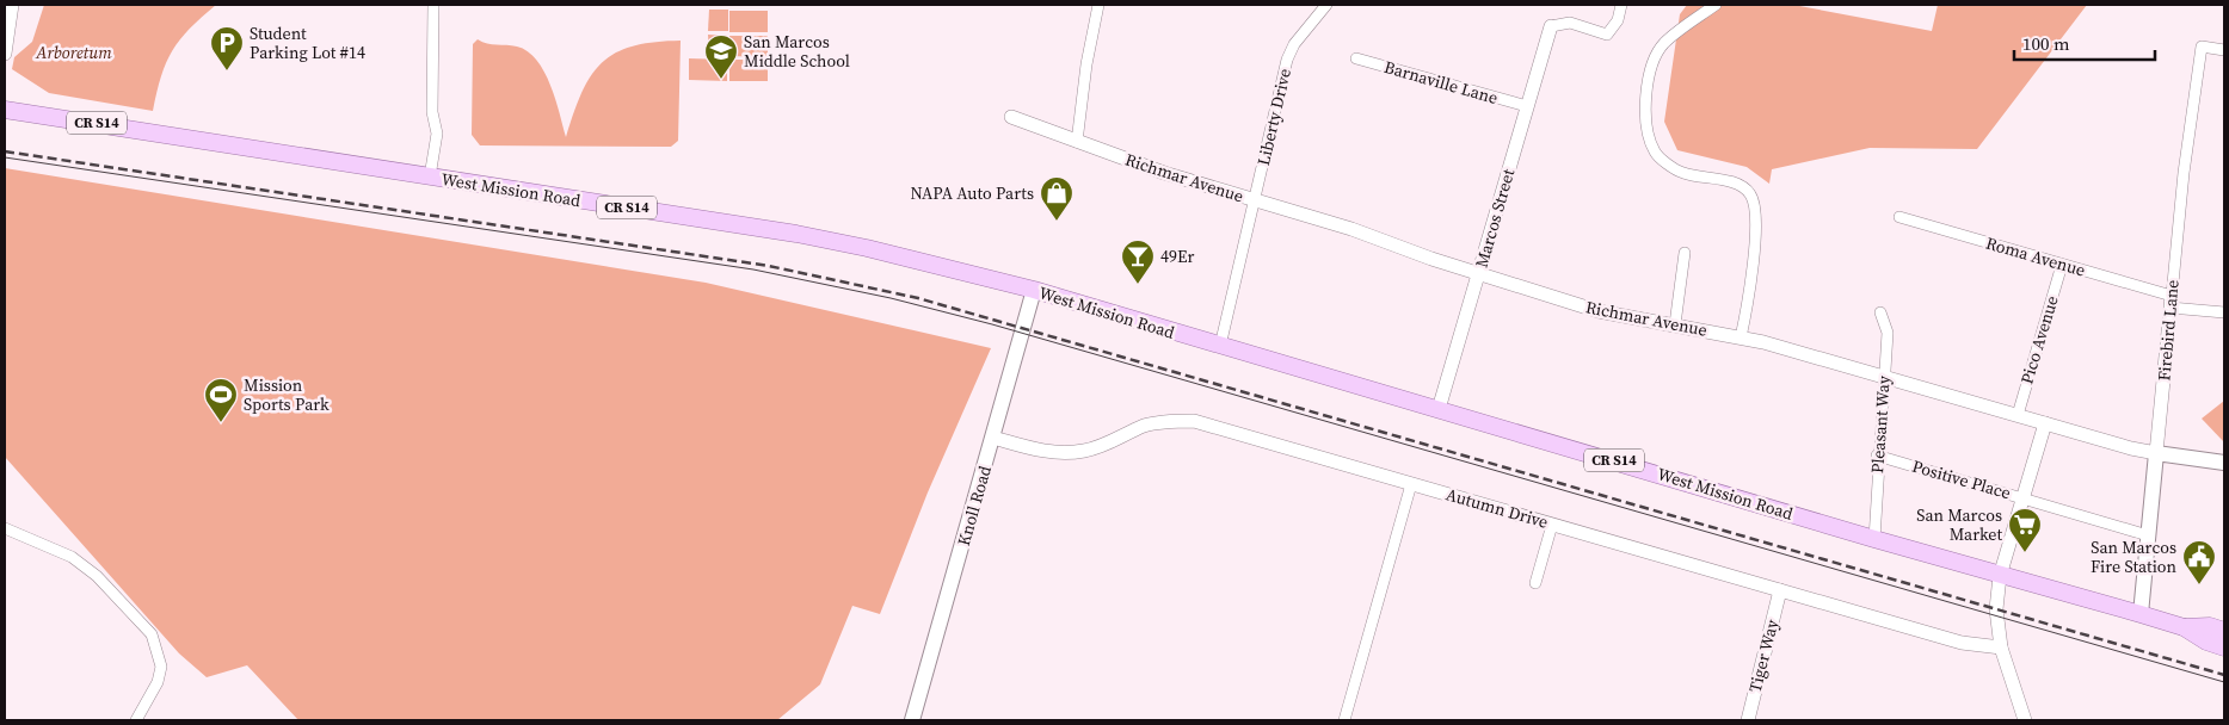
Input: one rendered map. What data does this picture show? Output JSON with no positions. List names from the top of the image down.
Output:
{
  "streets": {
    "main road": [
      "CR S14",
      "Richmar Avenue",
      "West Mission Road",
      "Firebird Lane",
      "Knoll Road"
    ],
    "street": [
      "Barnaville Lane",
      "Liberty Drive",
      "Marcos Street",
      "Roma Avenue",
      "Pico Avenue",
      "Pleasant Way",
      "Positive Place",
      "Autumn Drive",
      "Tiger Way"
    ]
  },
  "crossings": [
    ["Barnaville Lane", "Marcos Street"],
    ["Liberty Drive", "Richmar Avenue"],
    ["Liberty Drive", "West Mission Road"],
    ["Richmar Avenue", "Marcos Street"],
    ["Richmar Avenue", "Firebird Lane"],
    ["Richmar Avenue", "Pico Avenue"],
    ["Richmar Avenue", "Pleasant Way"],
    ["West Mission Road", "Marcos Street"],
    ["West Mission Road", "Firebird Lane"],
    ["West Mission Road", "Pleasant Way"],
    ["West Mission Road", "Knoll Road"],
    ["Roma Avenue", "Firebird Lane"],
    ["Roma Avenue", "Pico Avenue"],
    ["Firebird Lane", "Positive Place"],
    ["Pleasant Way", "Positive Place"],
    ["Knoll Road", "Autumn Drive"],
    ["Autumn Drive", "Tiger Way"]
  ],
  "parks": ["Arboretum"],
  "places": {
    "parking": ["Student Parking Lot #14"],
    "school or university": ["San Marcos Middle School"],
    "shop": ["NAPA Auto Parts"],
    "bar": ["49Er"],
    "sports": ["Mission Sports Park"],
    "supermarket": ["San Marcos Market"],
    "public building": ["San Marcos Fire Station"]
  },
  "scale_bar": "100 m"
}
